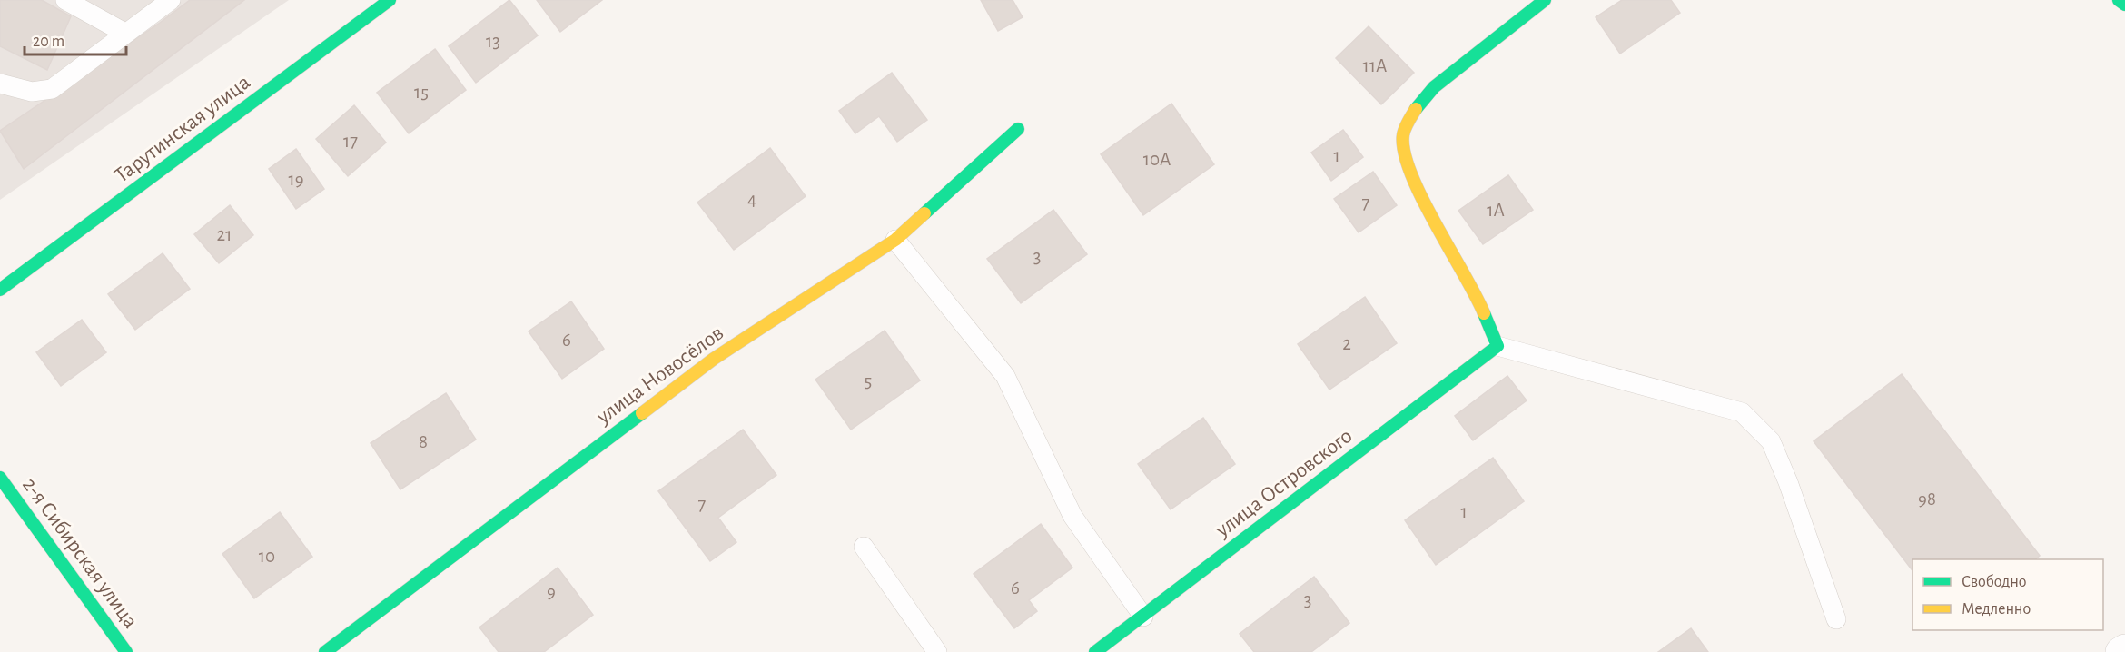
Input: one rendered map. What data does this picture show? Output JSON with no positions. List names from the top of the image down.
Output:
{
  "streets": {
    "street": [
      "Тарутинская улица",
      "улица Новосёлов",
      "улица Островского",
      "2-я Сибирская улица"
    ]
  },
  "house_numbers": [
    "13",
    "11А",
    "15",
    "17",
    "1",
    "10А",
    "19",
    "4",
    "7",
    "1А",
    "21",
    "3",
    "6",
    "2",
    "5",
    "8",
    "98",
    "7",
    "1",
    "10",
    "6",
    "9",
    "3"
  ],
  "legend": ["Свободно", "Медленно"],
  "scale_bar": "20 m"
}
